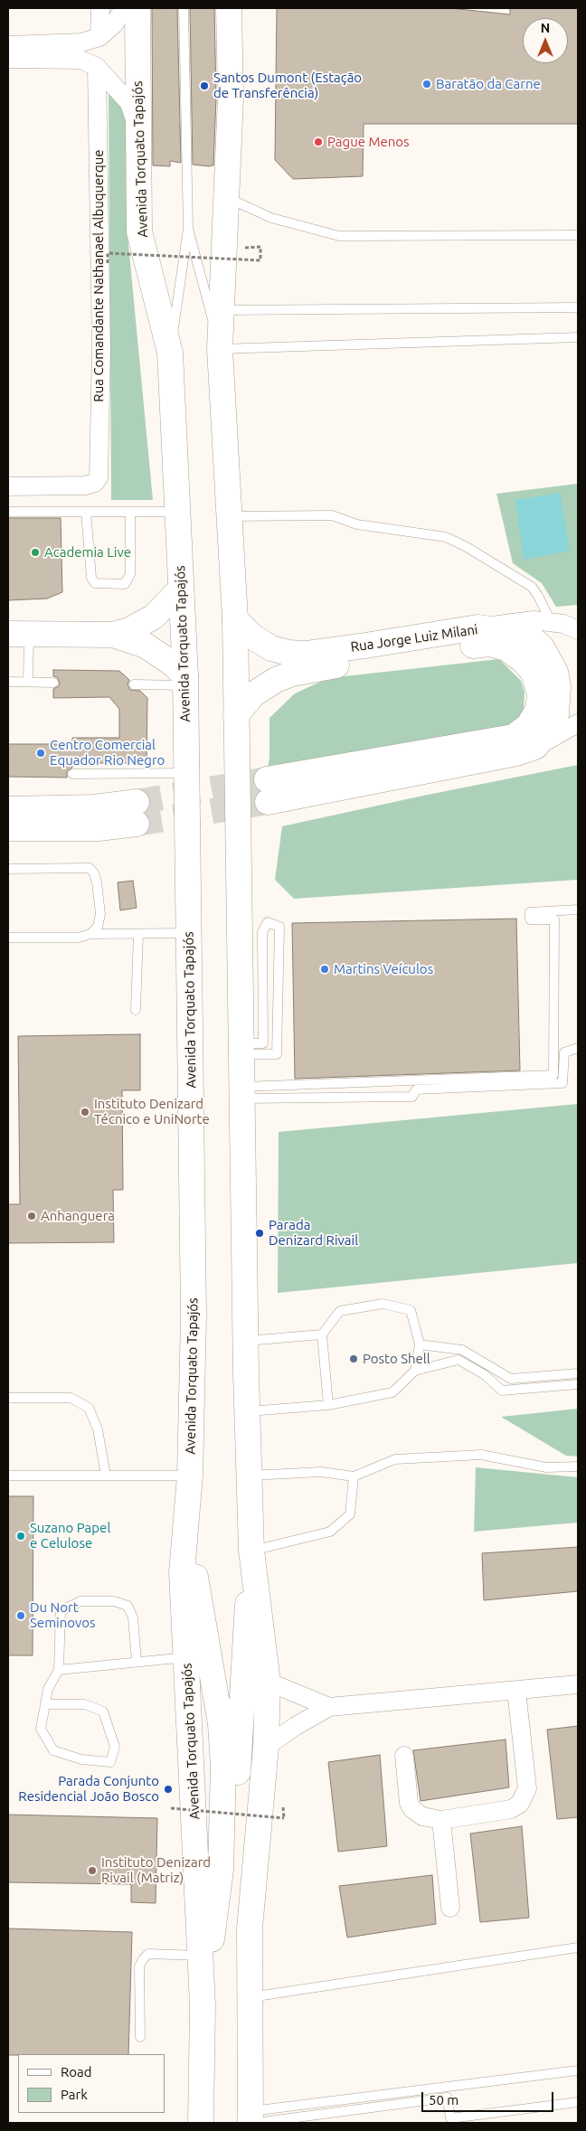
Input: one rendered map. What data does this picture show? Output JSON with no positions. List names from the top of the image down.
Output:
{
  "streets": {
    "main road": ["Avenida Torquato Tapajós", "Rua Jorge Luiz Milani"],
    "street": ["Rua Comandante Nathanael Albuquerque"]
  },
  "places": [
    "Baratão da Carne",
    "Santos Dumont (Estação de Transferência)",
    "Pague Menos",
    "Academia Live",
    "Centro Comercial Equador Rio Negro",
    "Martins Veículos",
    "Instituto Denizard Técnico e UniNorte",
    "Anhanguera",
    "Parada Denizard Rivail",
    "Posto Shell",
    "Suzano Papel e Celulose",
    "Du Nort Seminovos",
    "Parada Conjunto Residencial João Bosco",
    "Instituto Denizard Rivail (Matriz)"
  ],
  "legend": ["Road", "Park"],
  "scale_bar": "50 m",
  "north": "top"
}
